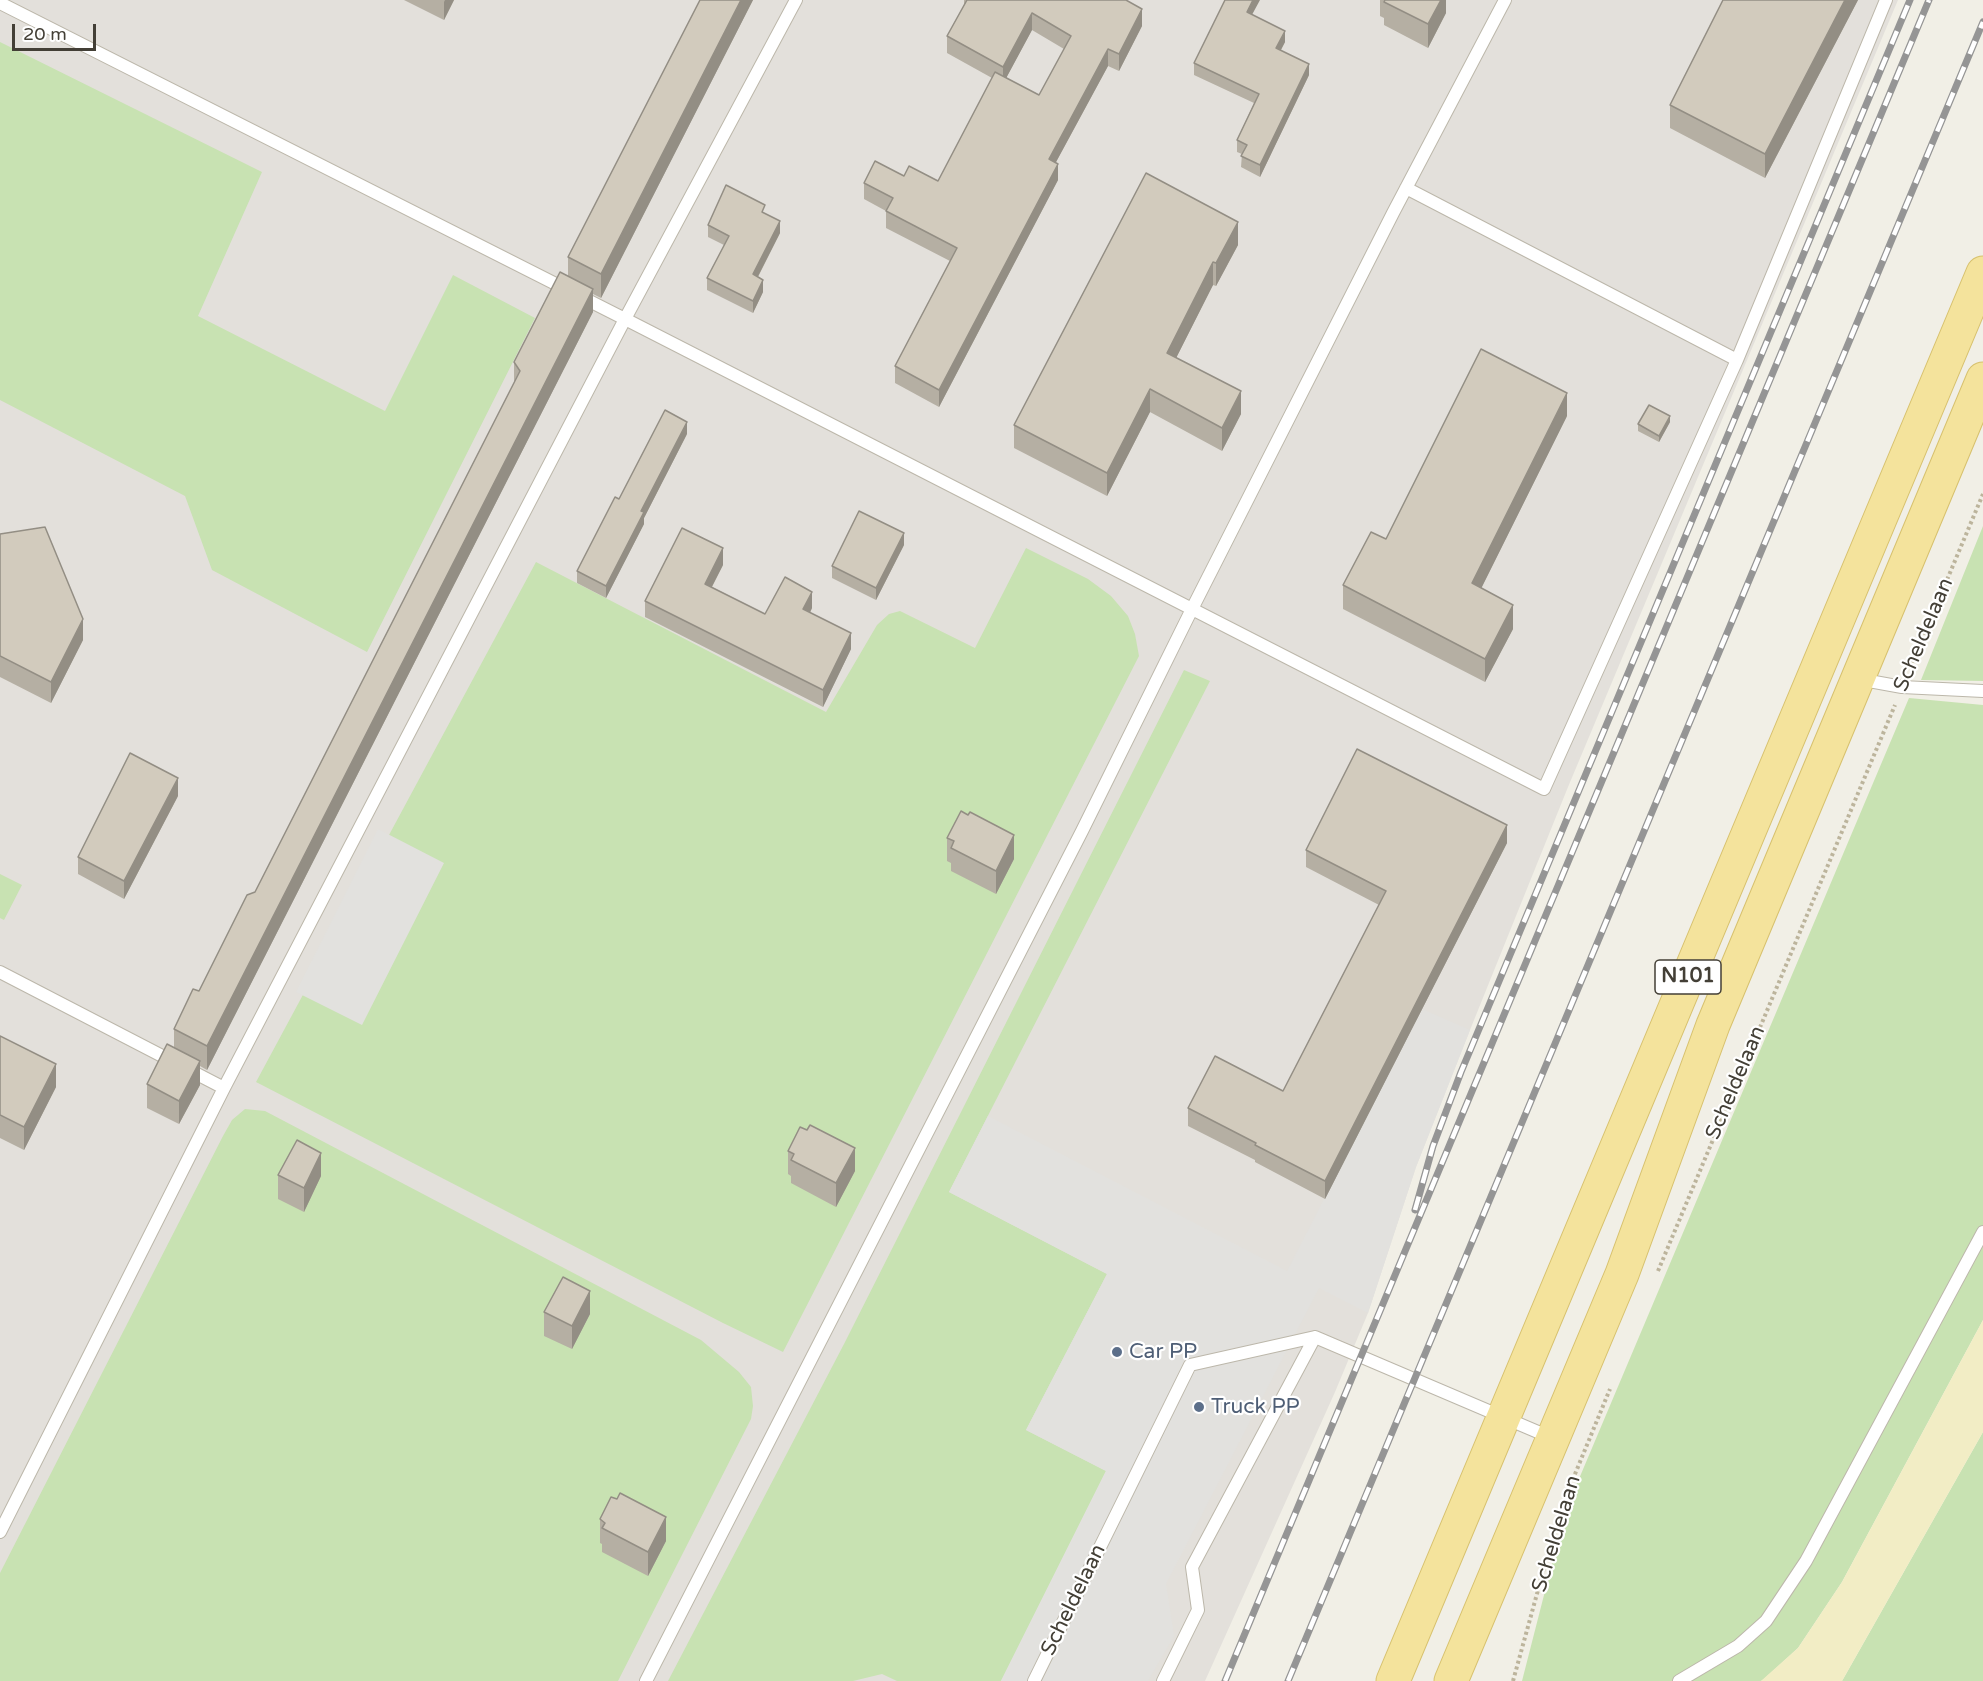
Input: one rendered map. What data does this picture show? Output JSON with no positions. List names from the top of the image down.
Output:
{
  "streets": {
    "main road": ["Scheldelaan", "N101"]
  },
  "places": ["Car PP", "Truck PP"],
  "scale_bar": "20 m"
}
